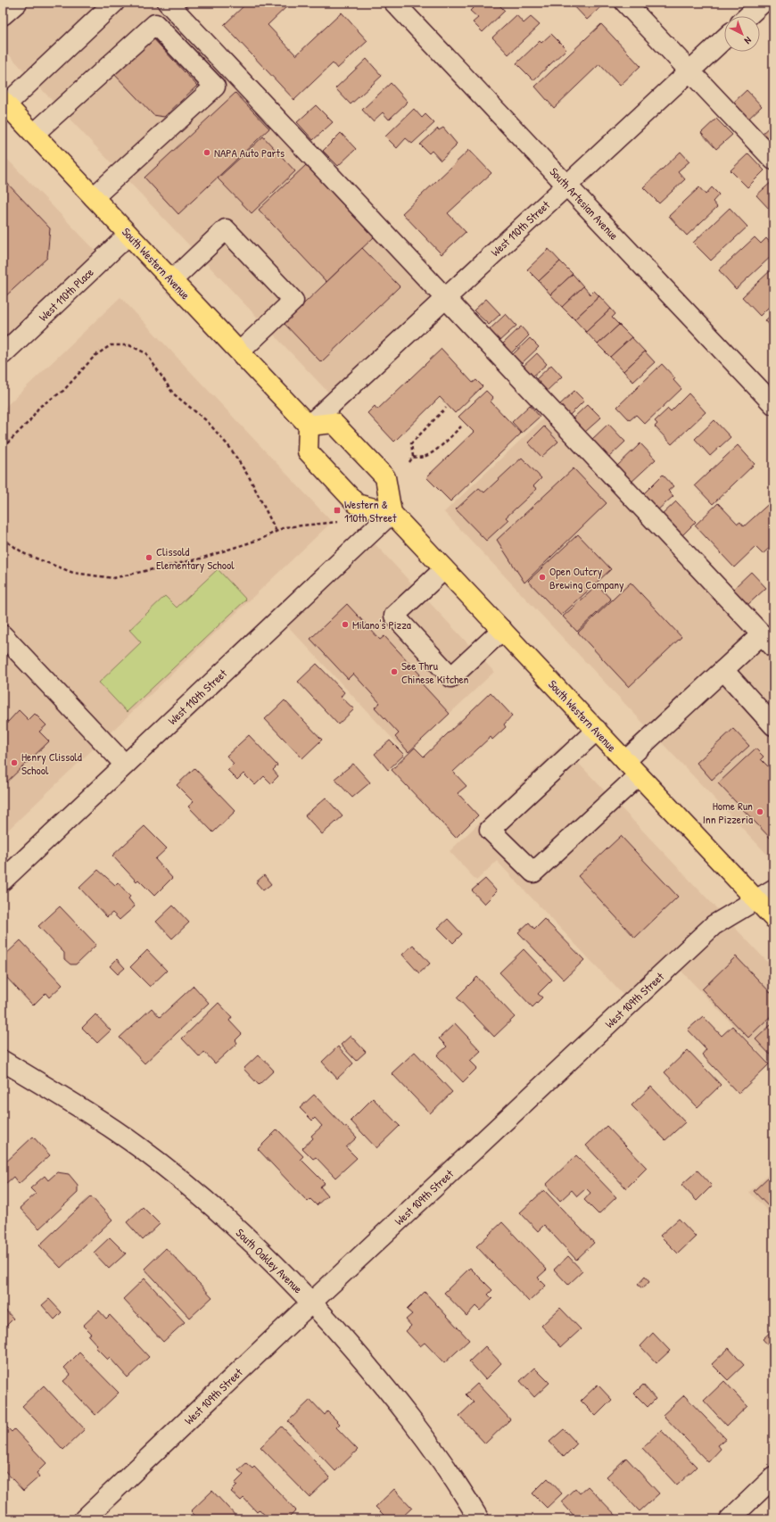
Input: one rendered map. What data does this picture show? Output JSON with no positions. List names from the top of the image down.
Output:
{
  "streets": {
    "main road": ["South Western Avenue"],
    "street": [
      "South Artesian Avenue",
      "West 110th Street",
      "West 110th Place",
      "West 109th Street",
      "South Oakley Avenue"
    ]
  },
  "crossings": [
    ["South Artesian Avenue", "West 110th Street"],
    ["West 110th Street", "South Western Avenue"],
    ["South Western Avenue", "West 110th Place"],
    ["South Western Avenue", "West 109th Street"],
    ["West 109th Street", "South Oakley Avenue"]
  ],
  "places": {
    "other": [
      "NAPA Auto Parts",
      "Clissold Elementary School",
      "Open Outcry Brewing Company",
      "Milano's Pizza",
      "See Thru Chinese Kitchen",
      "Henry Clissold School",
      "Home Run Inn Pizzeria"
    ],
    "transit": ["Western & 110th Street"]
  },
  "north": "bottom right"
}
